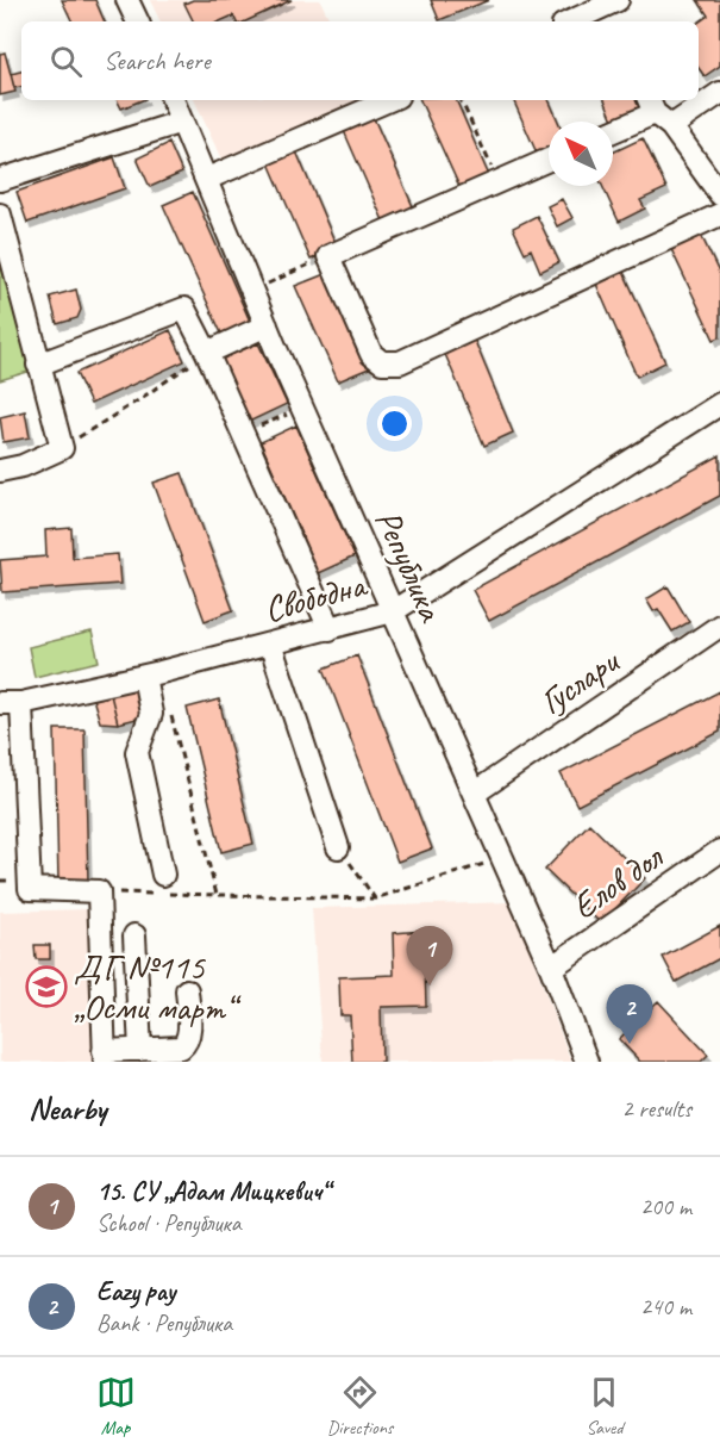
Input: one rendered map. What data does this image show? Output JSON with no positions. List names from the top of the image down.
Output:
{
  "streets": {
    "street": [
      "Република",
      "Свободна",
      "Гуслари",
      "Елов дол"
    ]
  },
  "crossings": [
    ["Република", "Свободна"],
    ["Република", "Гуслари"],
    ["Република", "Елов дол"]
  ],
  "places": {
    "school or university": ["ДГ №115 „Осми март“"]
  },
  "north": "top left",
  "page": {
    "search": "Search here",
    "pins": ["1", "2"],
    "heading": ["Nearby", "2 results"],
    "list": [
      {
        "mark": "1",
        "name": "15. СУ „Адам Мицкевич“",
        "note": "School · Република",
        "value": "200 m"
      },
      {
        "mark": "2",
        "name": "Eazy pay",
        "note": "Bank · Република",
        "value": "240 m"
      }
    ],
    "nav": ["Map", "Directions", "Saved"]
  }
}
